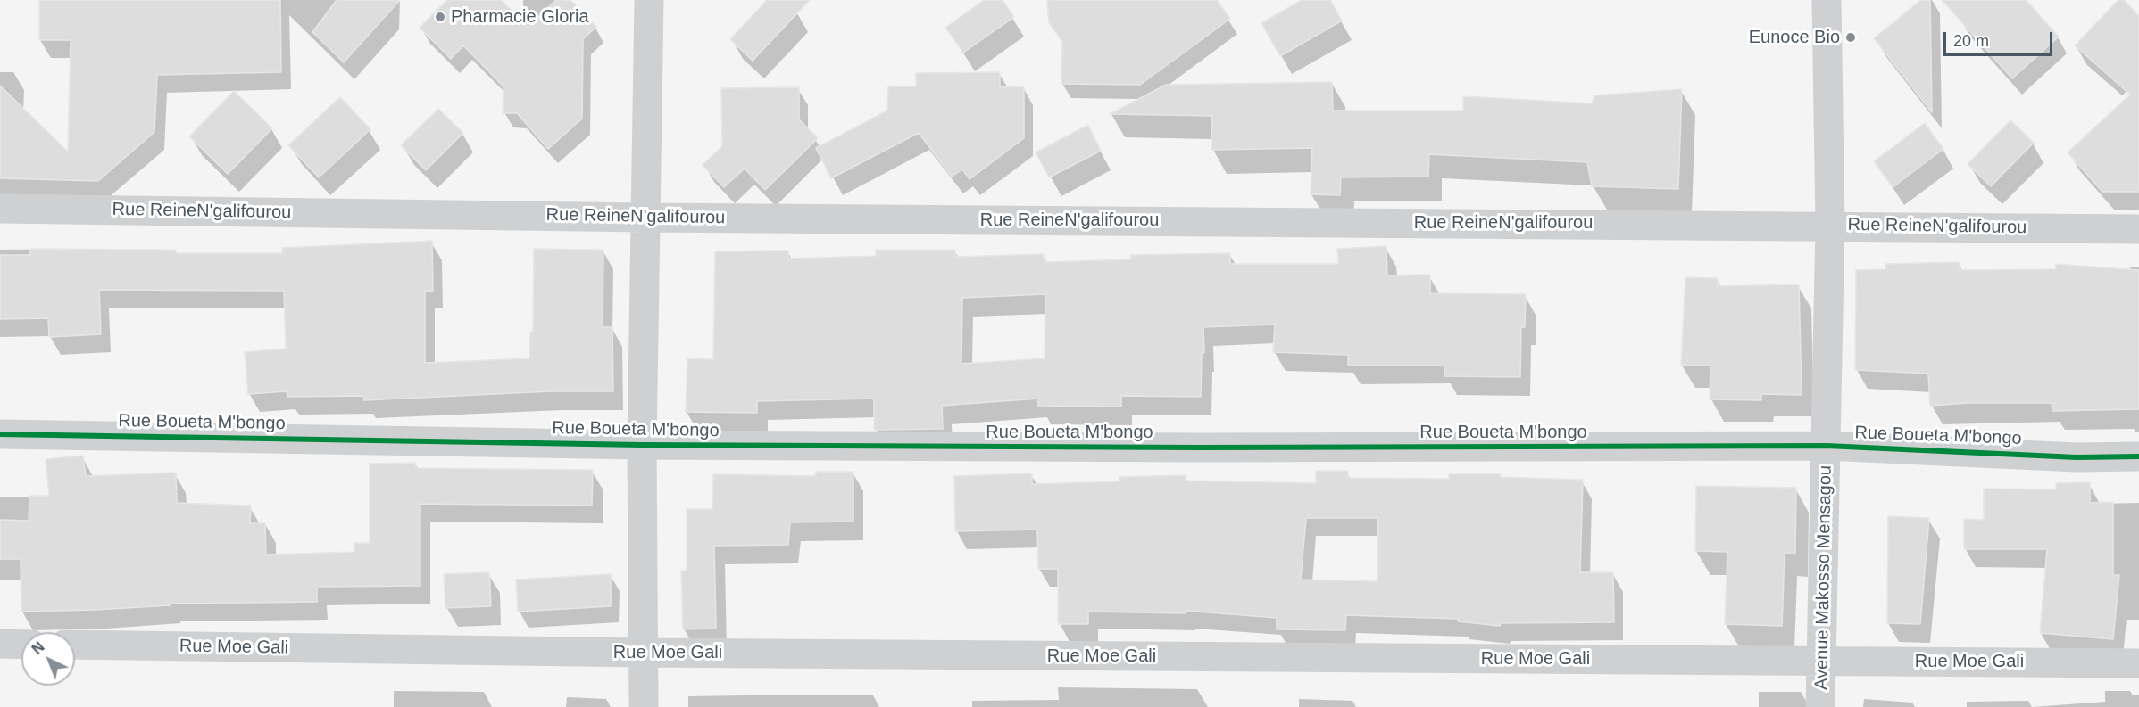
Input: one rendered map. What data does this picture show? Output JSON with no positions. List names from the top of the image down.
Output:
{
  "streets": {
    "street": [
      "Rue ReineN'galifourou",
      "Rue Boueta M'bongo",
      "Avenue Makosso Mensagou",
      "Rue Moe Gali"
    ]
  },
  "crossings": [
    ["Rue ReineN'galifourou", "Avenue Makosso Mensagou"],
    ["Rue Boueta M'bongo", "Avenue Makosso Mensagou"],
    ["Avenue Makosso Mensagou", "Rue Moe Gali"]
  ],
  "places": ["Pharmacie Gloria", "Eunoce Bio"],
  "scale_bar": "20 m",
  "north": "top left"
}
